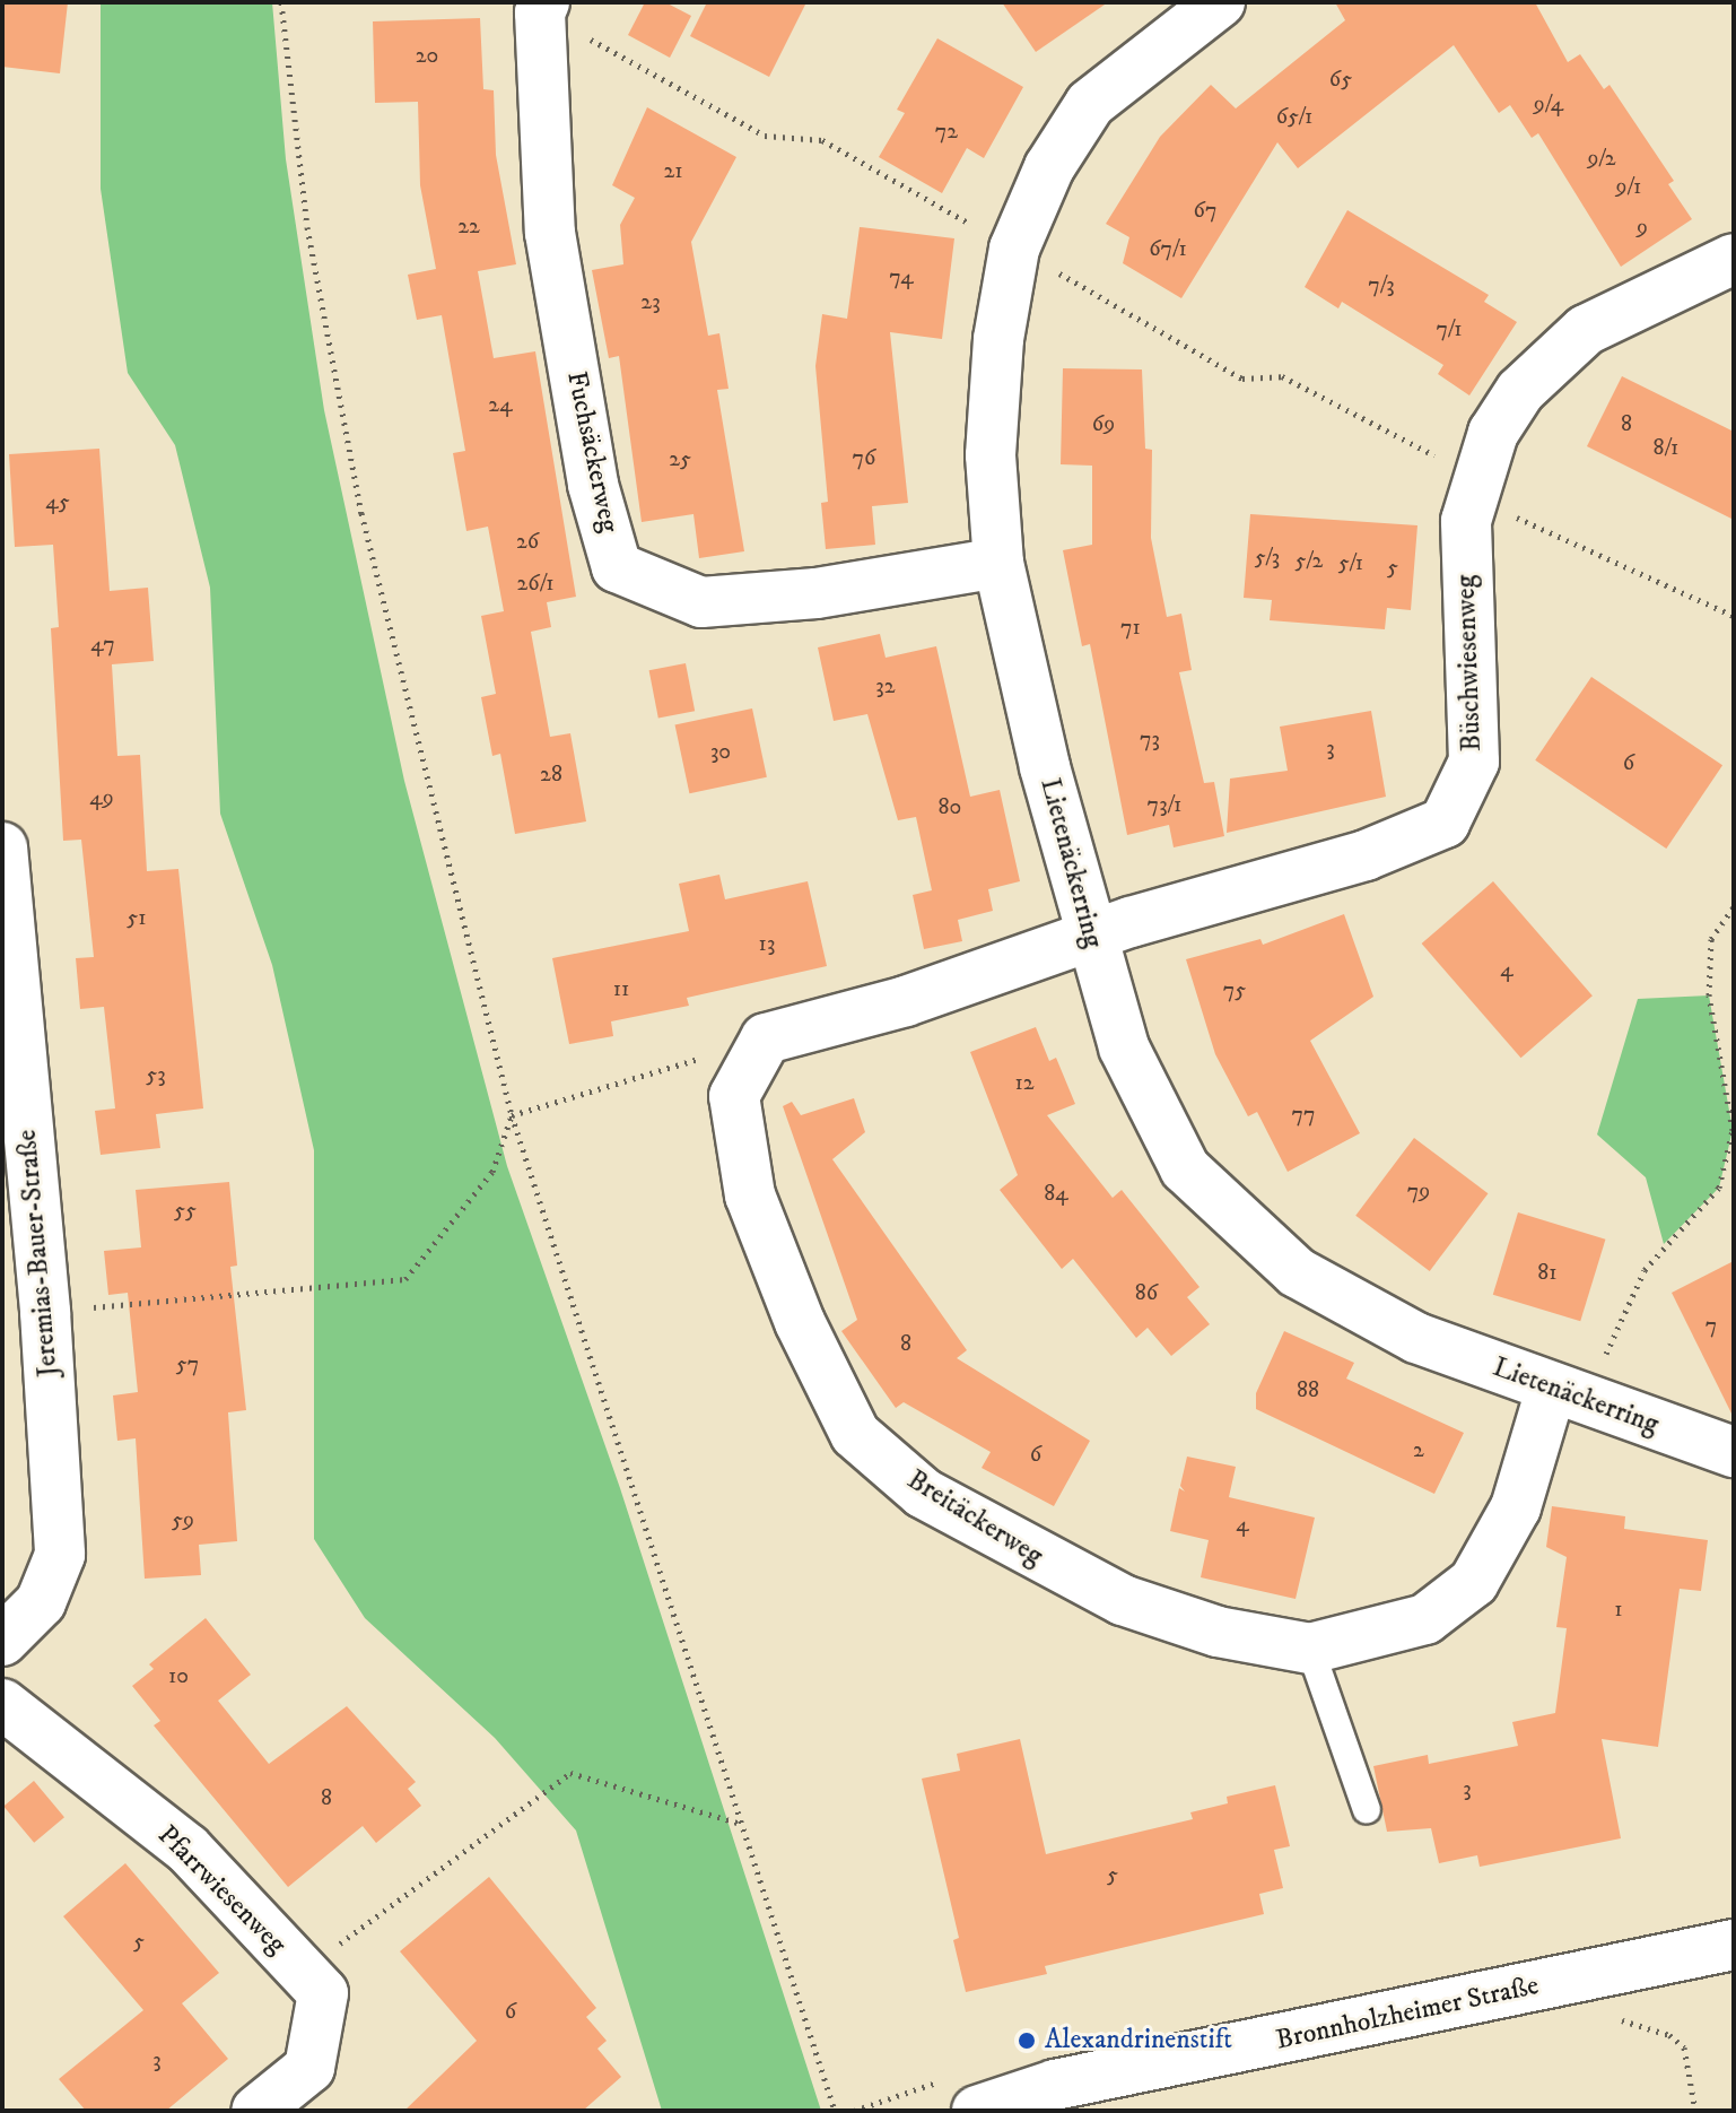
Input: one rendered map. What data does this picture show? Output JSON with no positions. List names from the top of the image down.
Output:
{
  "streets": {
    "street": [
      "Fuchsäckerweg",
      "Büschwiesenweg",
      "Lietenäckerring",
      "Jeremias-Bauer-Straße",
      "Breitäckerweg",
      "Pfarrwiesenweg",
      "Bronnholzheimer Straße"
    ]
  },
  "crossings": [
    ["Fuchsäckerweg", "Lietenäckerring"],
    ["Büschwiesenweg", "Lietenäckerring"],
    ["Lietenäckerring", "Breitäckerweg"]
  ],
  "places": ["Alexandrinenstift"],
  "house_numbers": [
    "20",
    "65",
    "9/4",
    "65/1",
    "72",
    "9/2",
    "21",
    "9/1",
    "67",
    "22",
    "9",
    "67/1",
    "74",
    "7/3",
    "23",
    "7/1",
    "24",
    "69",
    "8",
    "8/1",
    "76",
    "25",
    "45",
    "26",
    "5/3",
    "5/2",
    "5/1",
    "5",
    "26/1",
    "71",
    "47",
    "32",
    "73",
    "3",
    "30",
    "6",
    "28",
    "49",
    "73/1",
    "80",
    "51",
    "13",
    "4",
    "11",
    "75",
    "53",
    "12",
    "77",
    "79",
    "84",
    "55",
    "81",
    "86",
    "7",
    "8",
    "57",
    "88",
    "2",
    "6",
    "59",
    "4",
    "1",
    "10",
    "3",
    "8",
    "5",
    "5",
    "6",
    "3"
  ]
}
